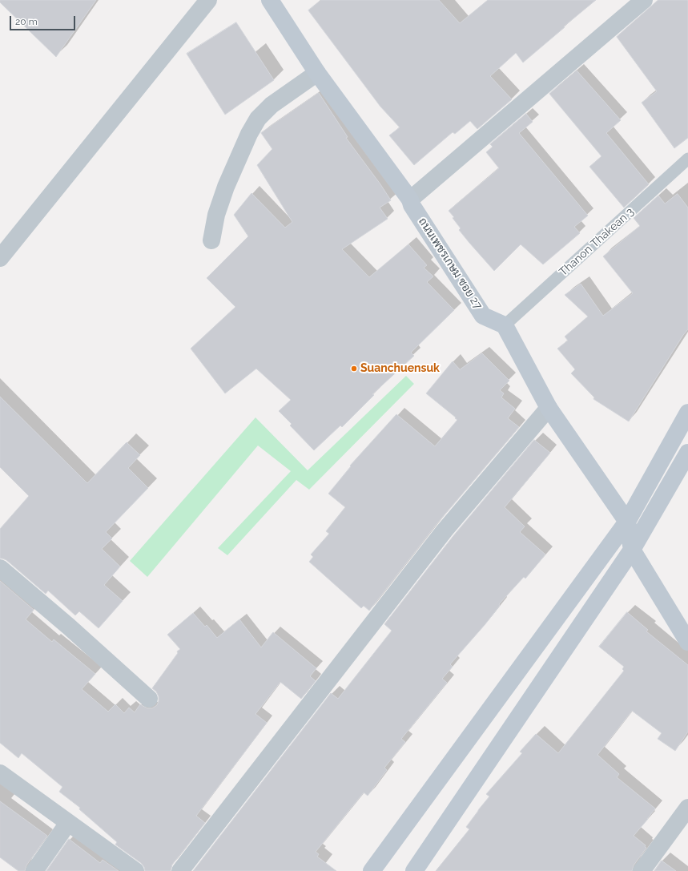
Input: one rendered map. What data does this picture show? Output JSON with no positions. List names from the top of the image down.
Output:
{
  "streets": {
    "main road": ["ถนนเพชรเกษม ซอย 27"],
    "lane": ["Thanon Thakean 3"]
  },
  "crossings": [
    ["Thanon Thakean 3", "ถนนเพชรเกษม ซอย 27"]
  ],
  "places": ["Suanchuensuk"],
  "scale_bar": "20 m"
}
